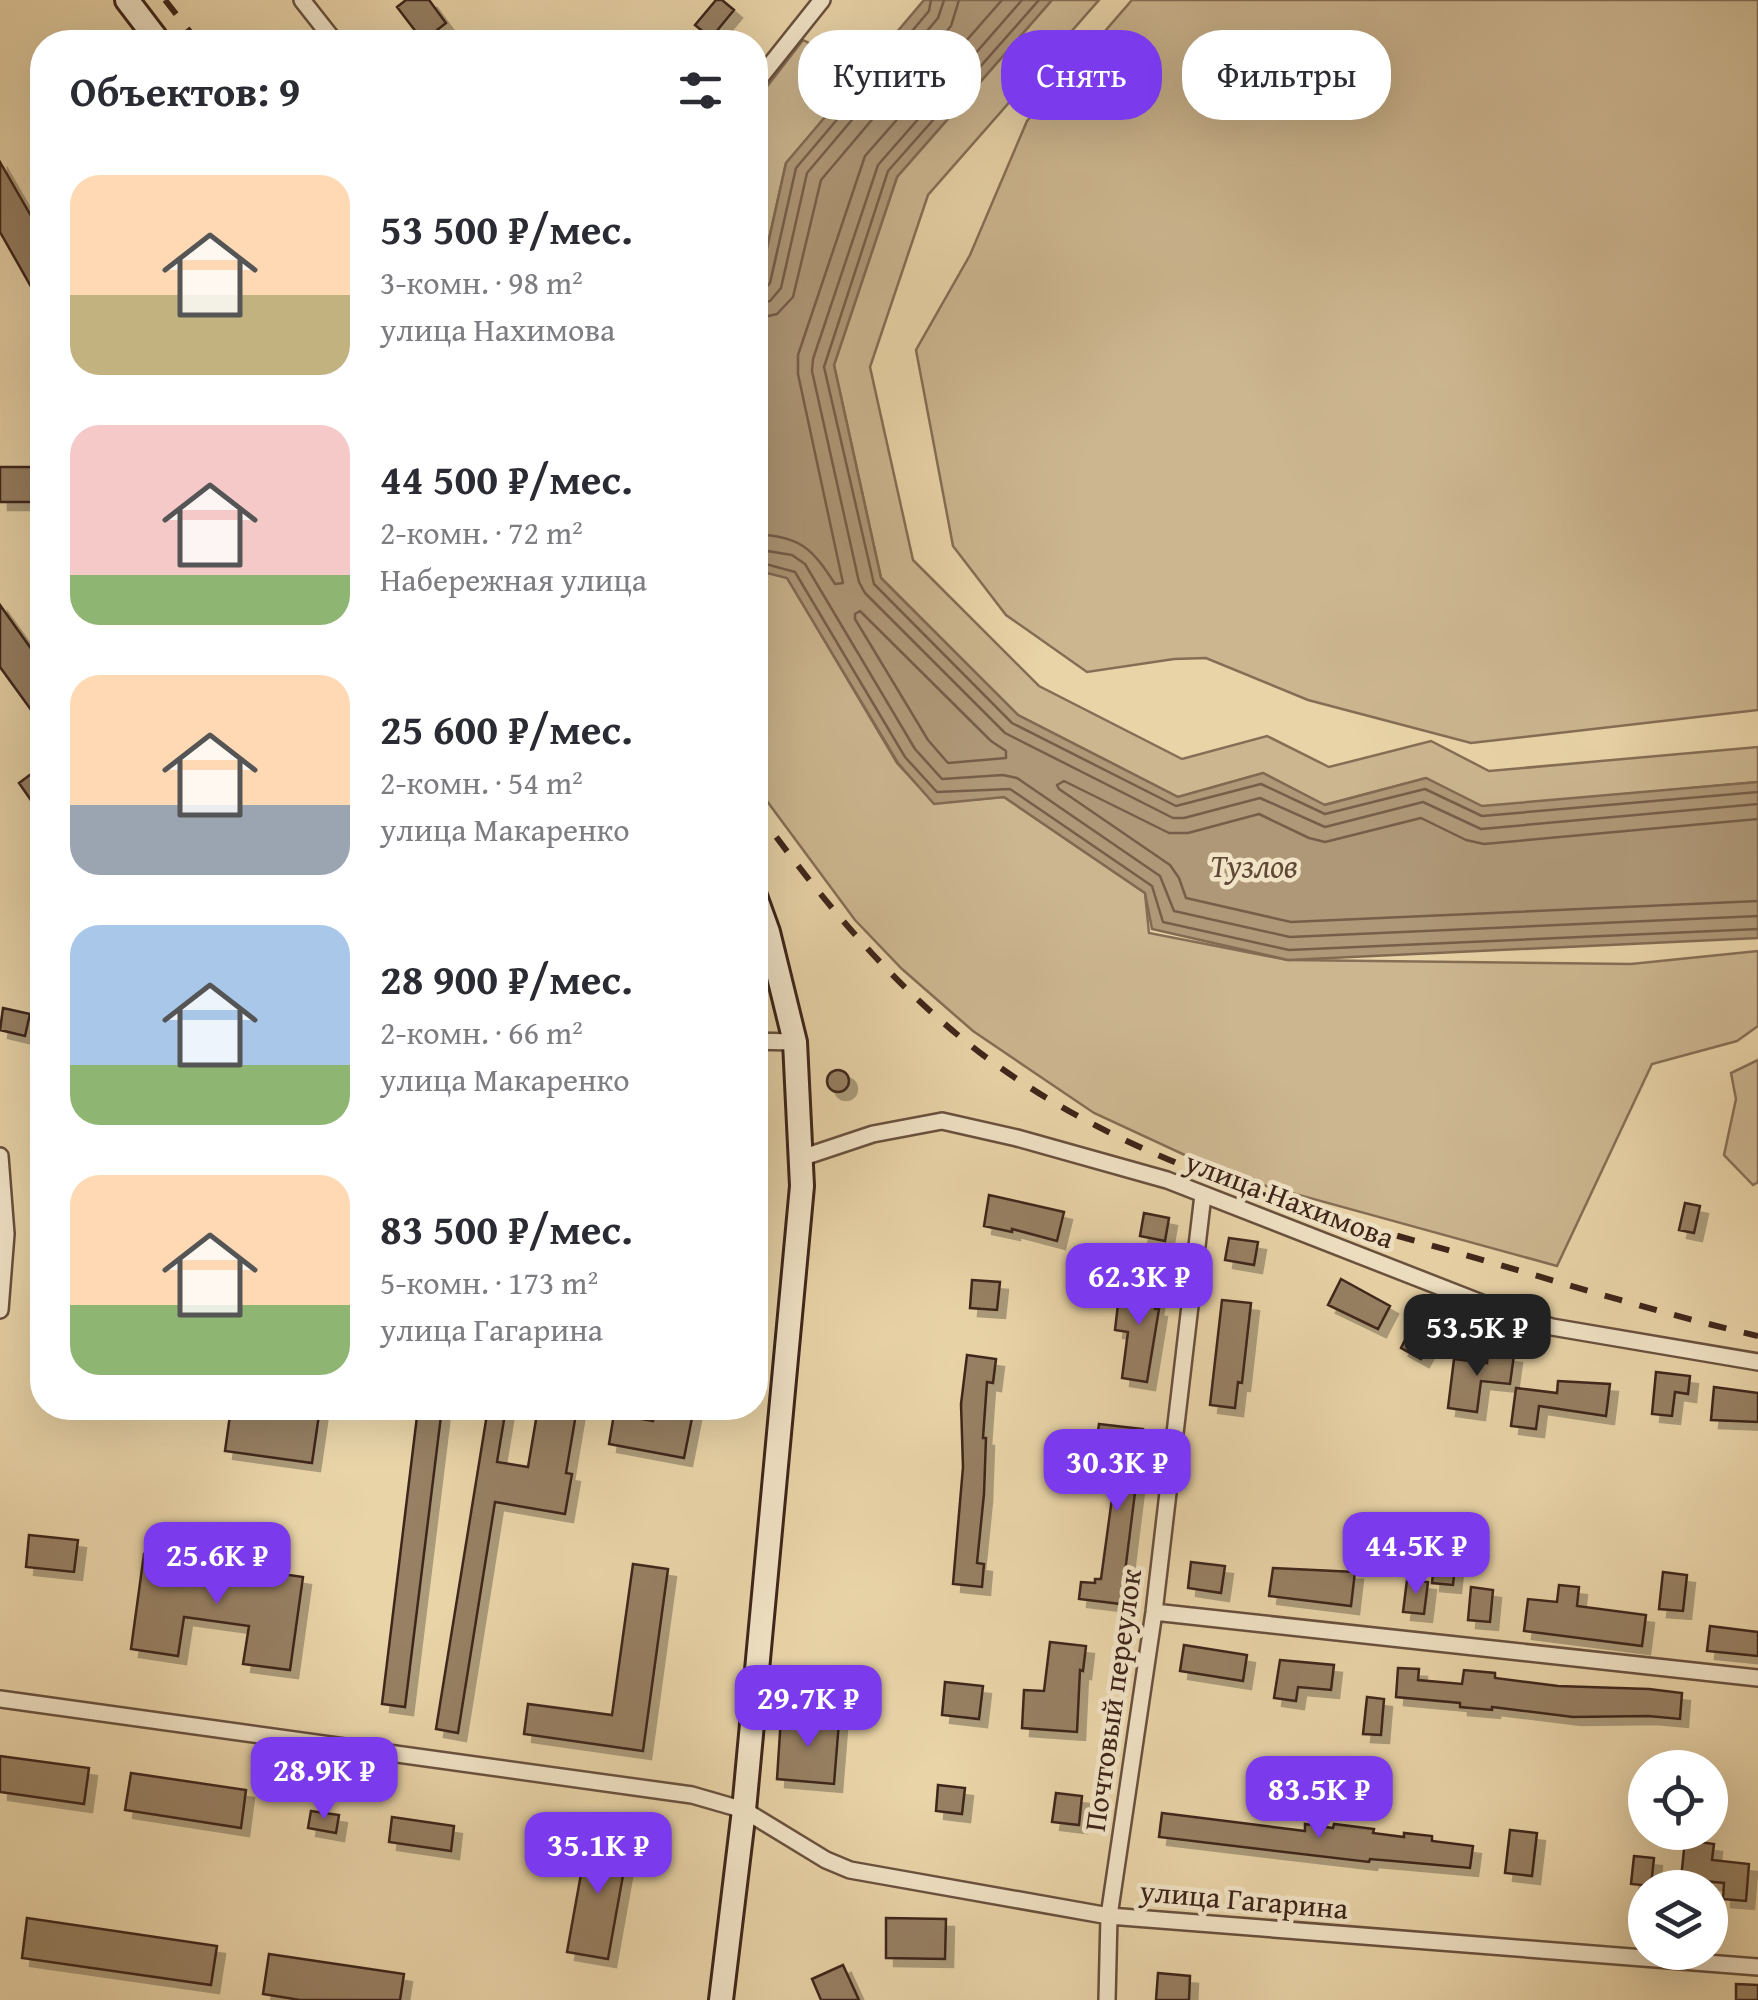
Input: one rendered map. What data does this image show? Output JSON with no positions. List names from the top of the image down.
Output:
{
  "streets": {
    "street": ["улица Нахимова", "Почтовый переулок", "улица Гагарина"]
  },
  "crossings": [
    ["улица Нахимова", "Почтовый переулок"],
    ["Почтовый переулок", "улица Гагарина"]
  ],
  "water": ["Тузлов"],
  "page": {
    "chip": ["Купить", "Снять", "Фильтры"],
    "heading": "Объектов: 9",
    "list": [
      {
        "name": "53 500 ₽/мес.",
        "note": "3-комн. · 98 m² · улица Нахимова"
      },
      {
        "name": "44 500 ₽/мес.",
        "note": "2-комн. · 72 m² · Набережная улица"
      },
      {
        "name": "25 600 ₽/мес.",
        "note": "2-комн. · 54 m² · улица Макаренко"
      },
      {
        "name": "28 900 ₽/мес.",
        "note": "2-комн. · 66 m² · улица Макаренко"
      },
      {
        "name": "83 500 ₽/мес.",
        "note": "5-комн. · 173 m² · улица Гагарина"
      }
    ],
    "price": [
      "62.3K ₽",
      "53.5K ₽",
      "30.3K ₽",
      "44.5K ₽",
      "25.6K ₽",
      "29.7K ₽",
      "28.9K ₽",
      "83.5K ₽",
      "35.1K ₽"
    ]
  }
}
